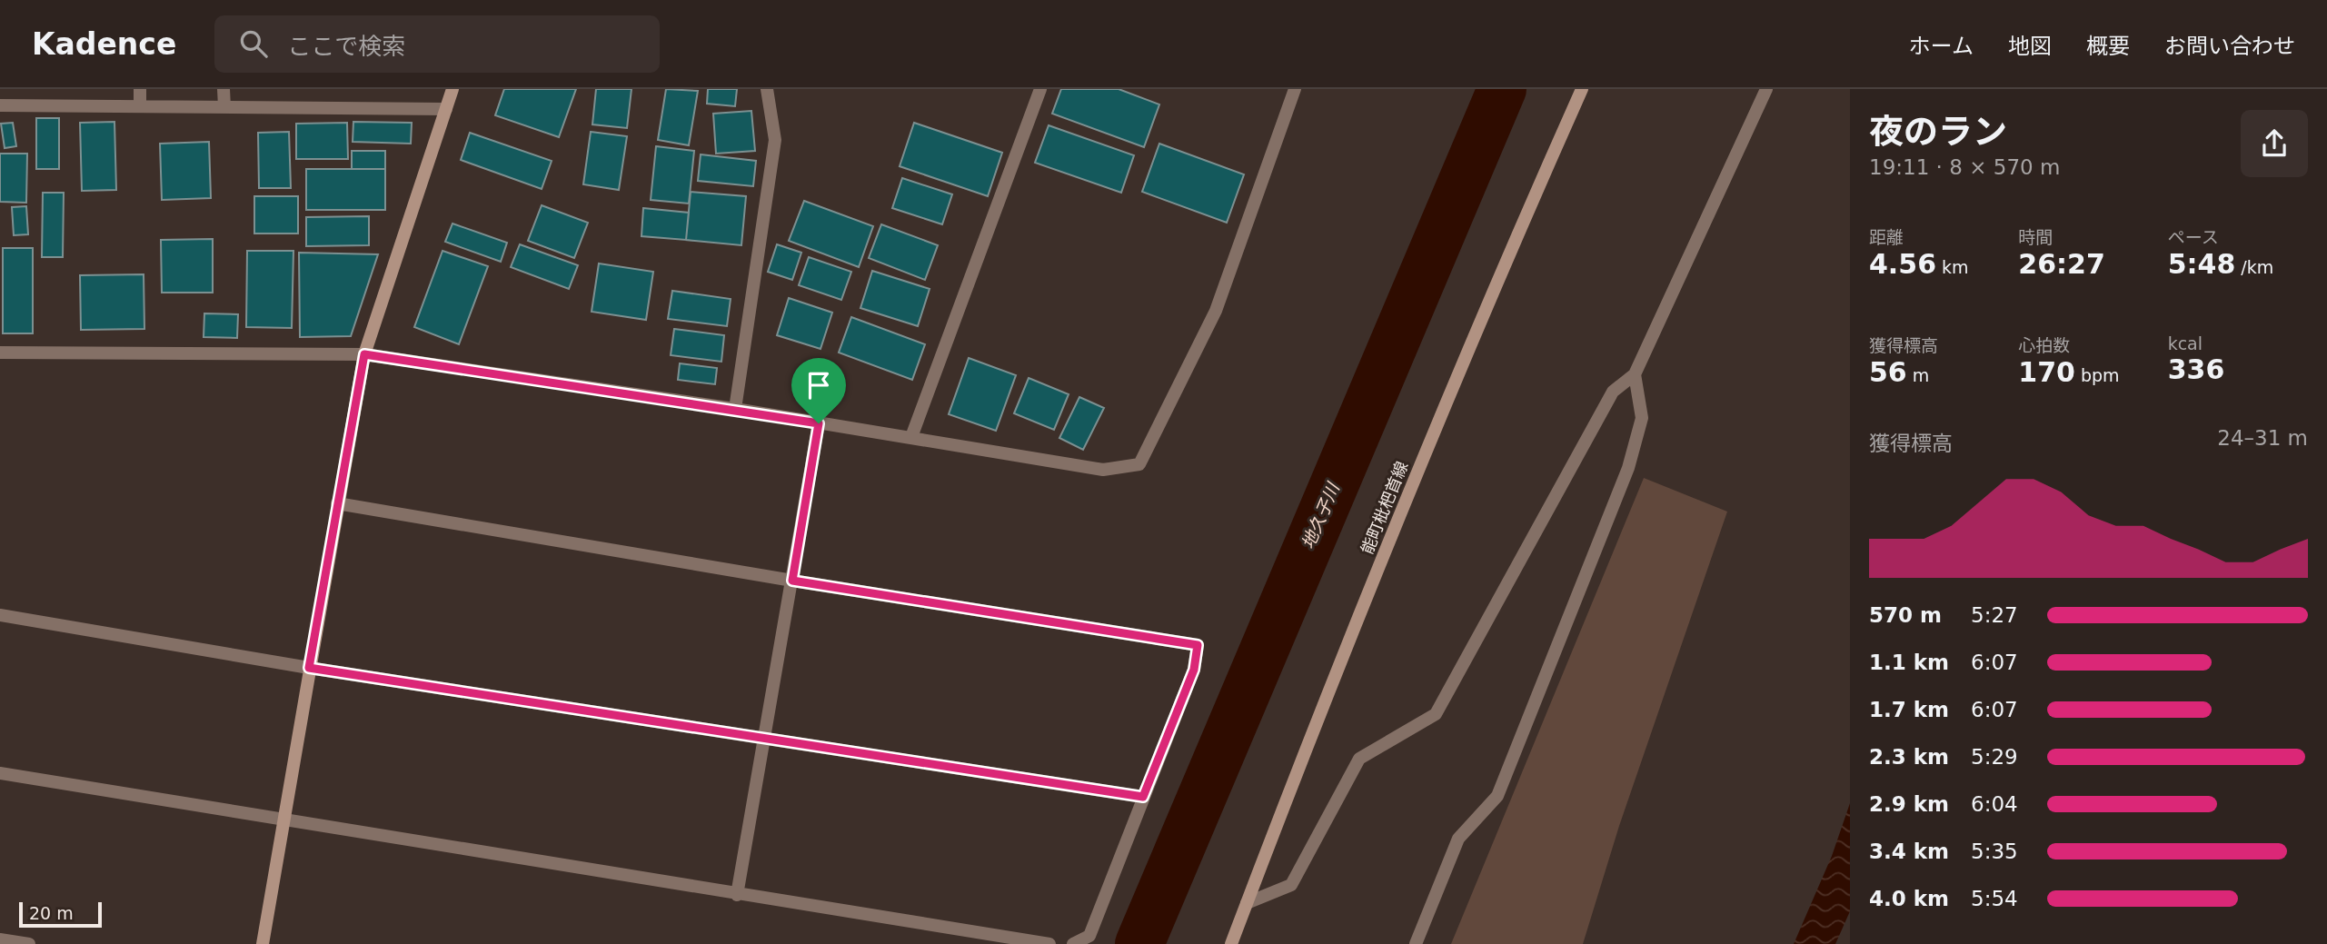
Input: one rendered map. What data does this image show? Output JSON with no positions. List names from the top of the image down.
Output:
{
  "streets": {
    "main road": ["能町枇杷首線"]
  },
  "water": ["地久子川"],
  "scale_bar": "20 m",
  "page": {
    "header": "Kadence",
    "search": "ここで検索",
    "nav": [
      "ホーム",
      "地図",
      "概要",
      "お問い合わせ"
    ],
    "heading": ["夜のラン", "19:11 · 8 × 570 m"],
    "stats": [
      ["距離", "4.56 km"],
      ["時間", "26:27"],
      ["ペース", "5:48 /km"],
      ["獲得標高", "56 m"],
      ["心拍数", "170 bpm"],
      ["kcal", "336"]
    ],
    "chart": ["獲得標高", "24–31 m"],
    "list": [
      {
        "name": "570 m",
        "note": "5:27"
      },
      {
        "name": "1.1 km",
        "note": "6:07"
      },
      {
        "name": "1.7 km",
        "note": "6:07"
      },
      {
        "name": "2.3 km",
        "note": "5:29"
      },
      {
        "name": "2.9 km",
        "note": "6:04"
      },
      {
        "name": "3.4 km",
        "note": "5:35"
      },
      {
        "name": "4.0 km",
        "note": "5:54"
      }
    ],
    "scale": "20 m"
  }
}
